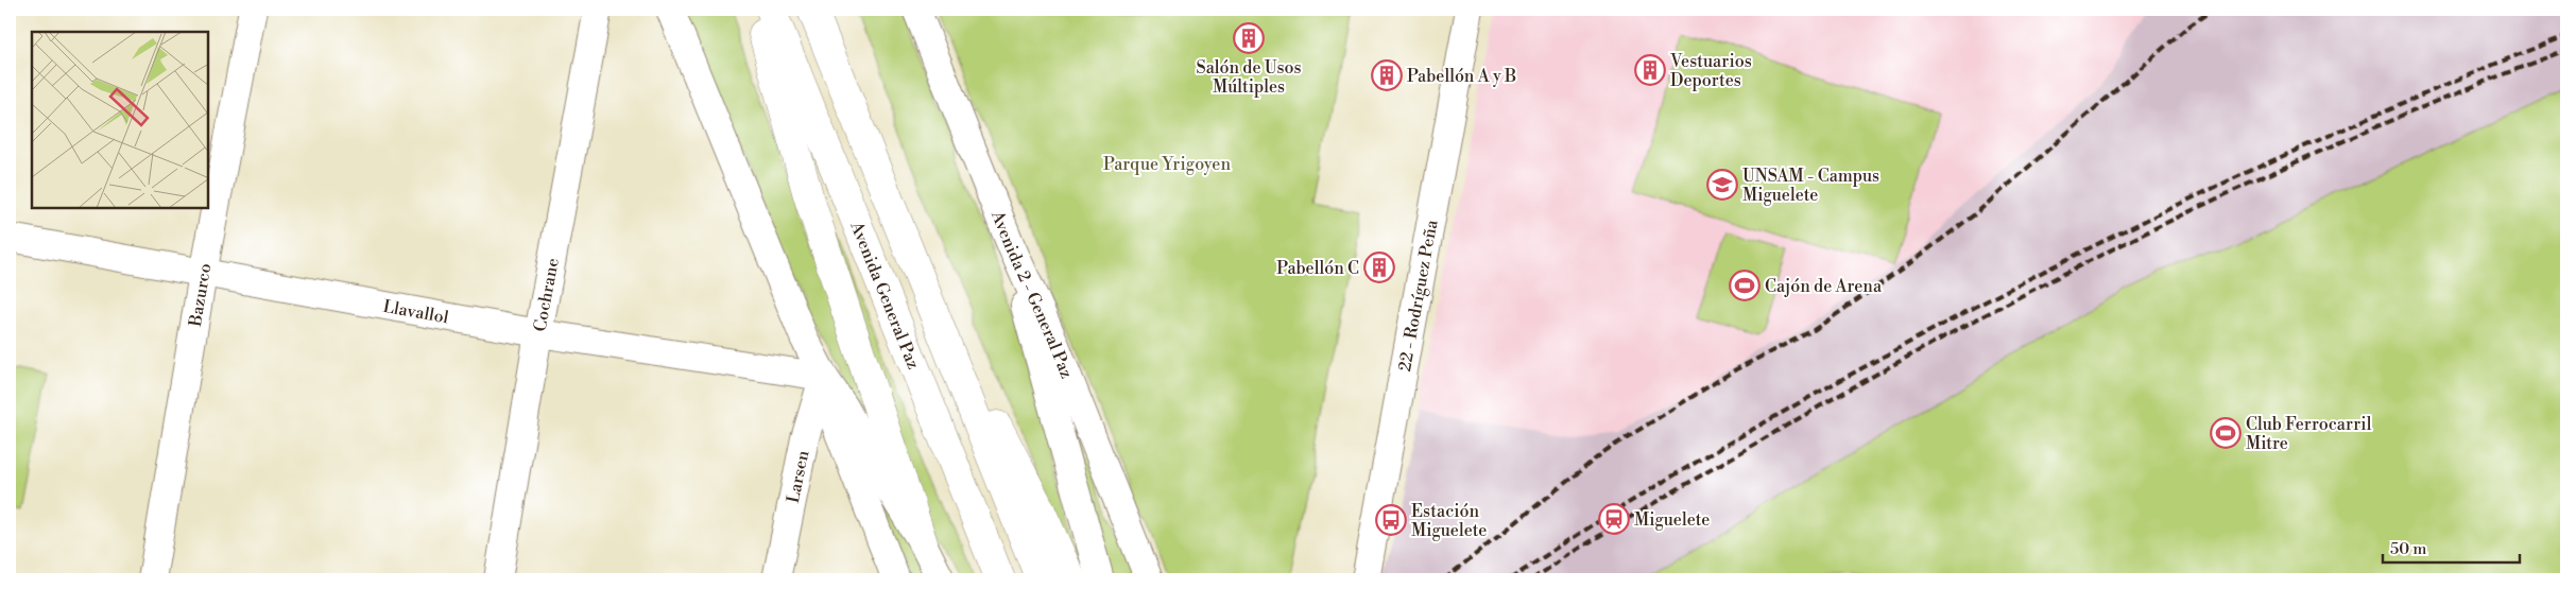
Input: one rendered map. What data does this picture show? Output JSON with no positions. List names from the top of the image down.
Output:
{
  "streets": {
    "highway": ["Avenida General Paz"],
    "street": [
      "Bazurco",
      "Cochrane",
      "Avenida 2 - General Paz",
      "22 - Rodríguez Peña",
      "Llavallol",
      "Larsen"
    ]
  },
  "crossings": [
    ["Bazurco", "Llavallol"],
    ["Cochrane", "Llavallol"],
    ["Llavallol", "Larsen"]
  ],
  "parks": ["Parque Yrigoyen"],
  "places": {
    "building": [
      "Salón de Usos Múltiples",
      "Vestuarios Deportes",
      "Pabellón A y B",
      "Pabellón C"
    ],
    "school or university": ["UNSAM - Campus Miguelete"],
    "sports": ["Cajón de Arena", "Club Ferrocarril Mitre"],
    "station": ["Miguelete"],
    "bus stop": ["Estación Miguelete"]
  },
  "scale_bar": "50 m"
}
